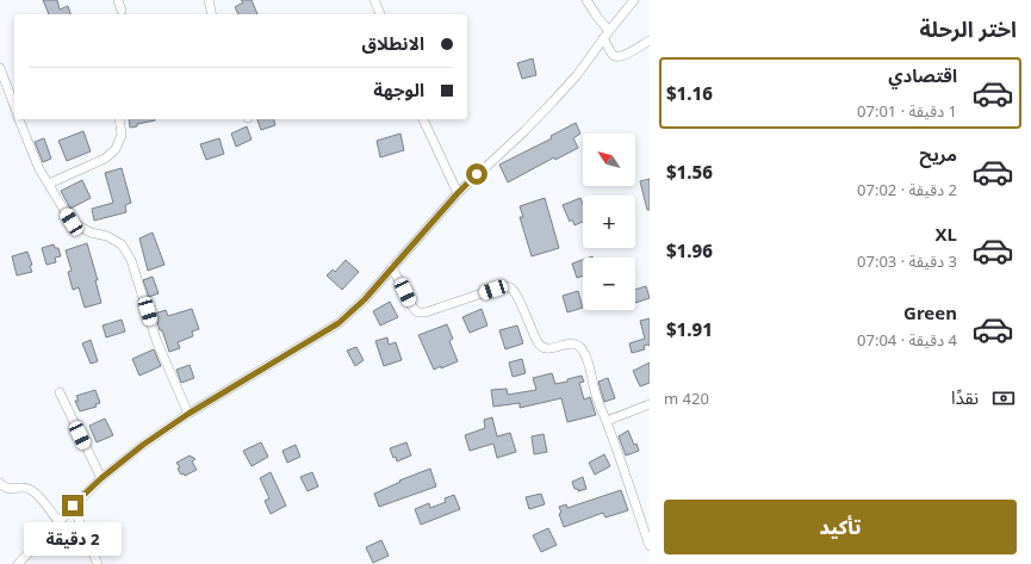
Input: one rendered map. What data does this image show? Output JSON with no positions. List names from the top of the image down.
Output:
{
  "north": "top left",
  "page": {
    "heading": "اختر الرحلة",
    "banner": ["الانطلاق", "الوجهة"],
    "list": [
      {
        "name": "اقتصادي",
        "note": "1 دقيقة · 07:01",
        "value": "$1.16"
      },
      {
        "name": "مريح",
        "note": "2 دقيقة · 07:02",
        "value": "$1.56"
      },
      {
        "name": "XL",
        "note": "3 دقيقة · 07:03",
        "value": "$1.96"
      },
      {
        "name": "Green",
        "note": "4 دقيقة · 07:04",
        "value": "$1.91"
      }
    ],
    "map_buttons": ["+", "−"],
    "pay": ["نقدًا", "420 m"],
    "buttons": "تأكيد",
    "bubble": "2 دقيقة"
  }
}
